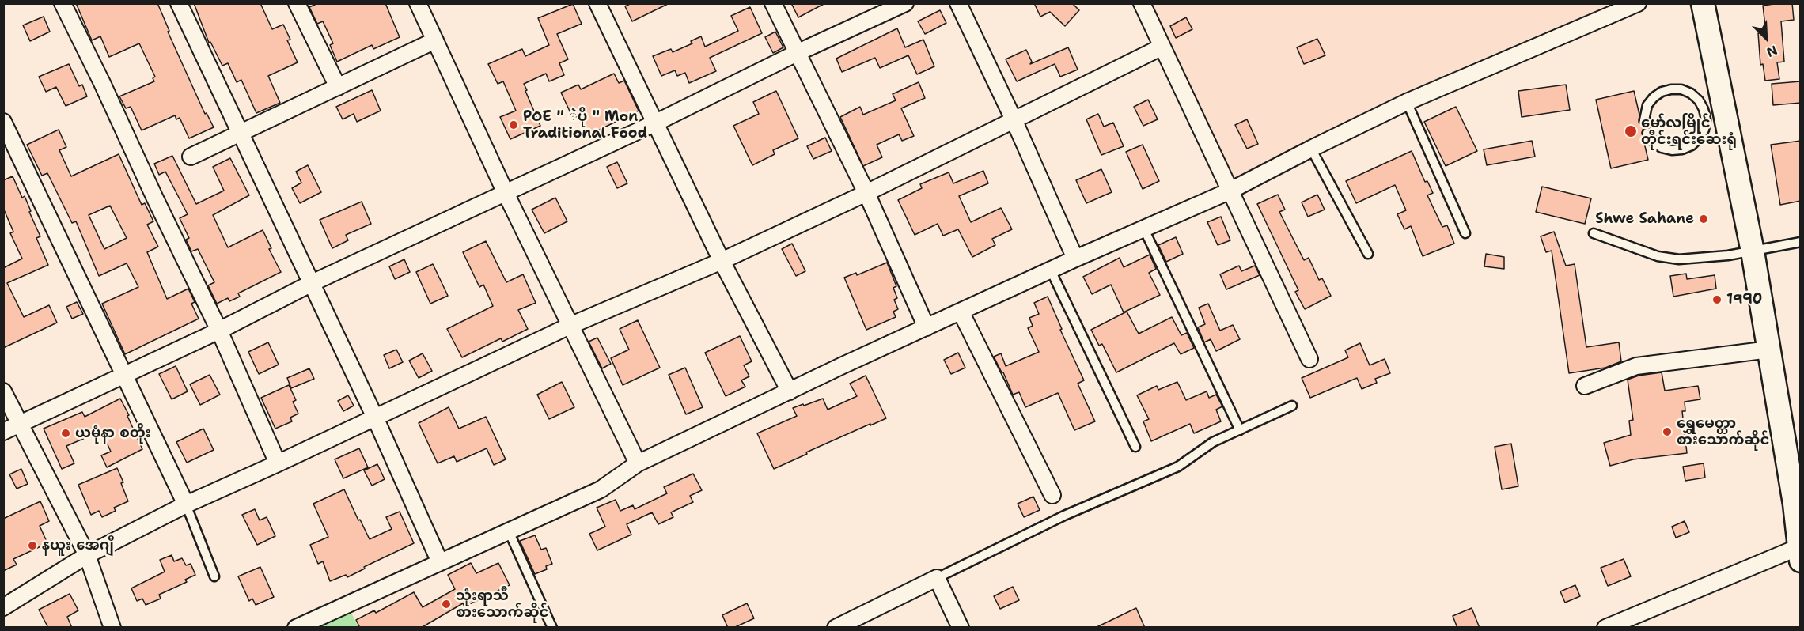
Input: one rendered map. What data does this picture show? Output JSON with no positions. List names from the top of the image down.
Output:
{
  "places": [
    "POE \" ဲပို \" Mon Traditional Food",
    "မော်လမြိုင် တိုင်းရင်းဆေးရုံ",
    "Shwe Sahane",
    "1990",
    "ရွှေမေတ္တာ စားသောက်ဆိုင်",
    "ယမုံနာ စတိုး",
    "နယူး အေဂျီ",
    "သုံးရာသီ စားသောက်ဆိုင်"
  ],
  "north": "bottom right"
}
